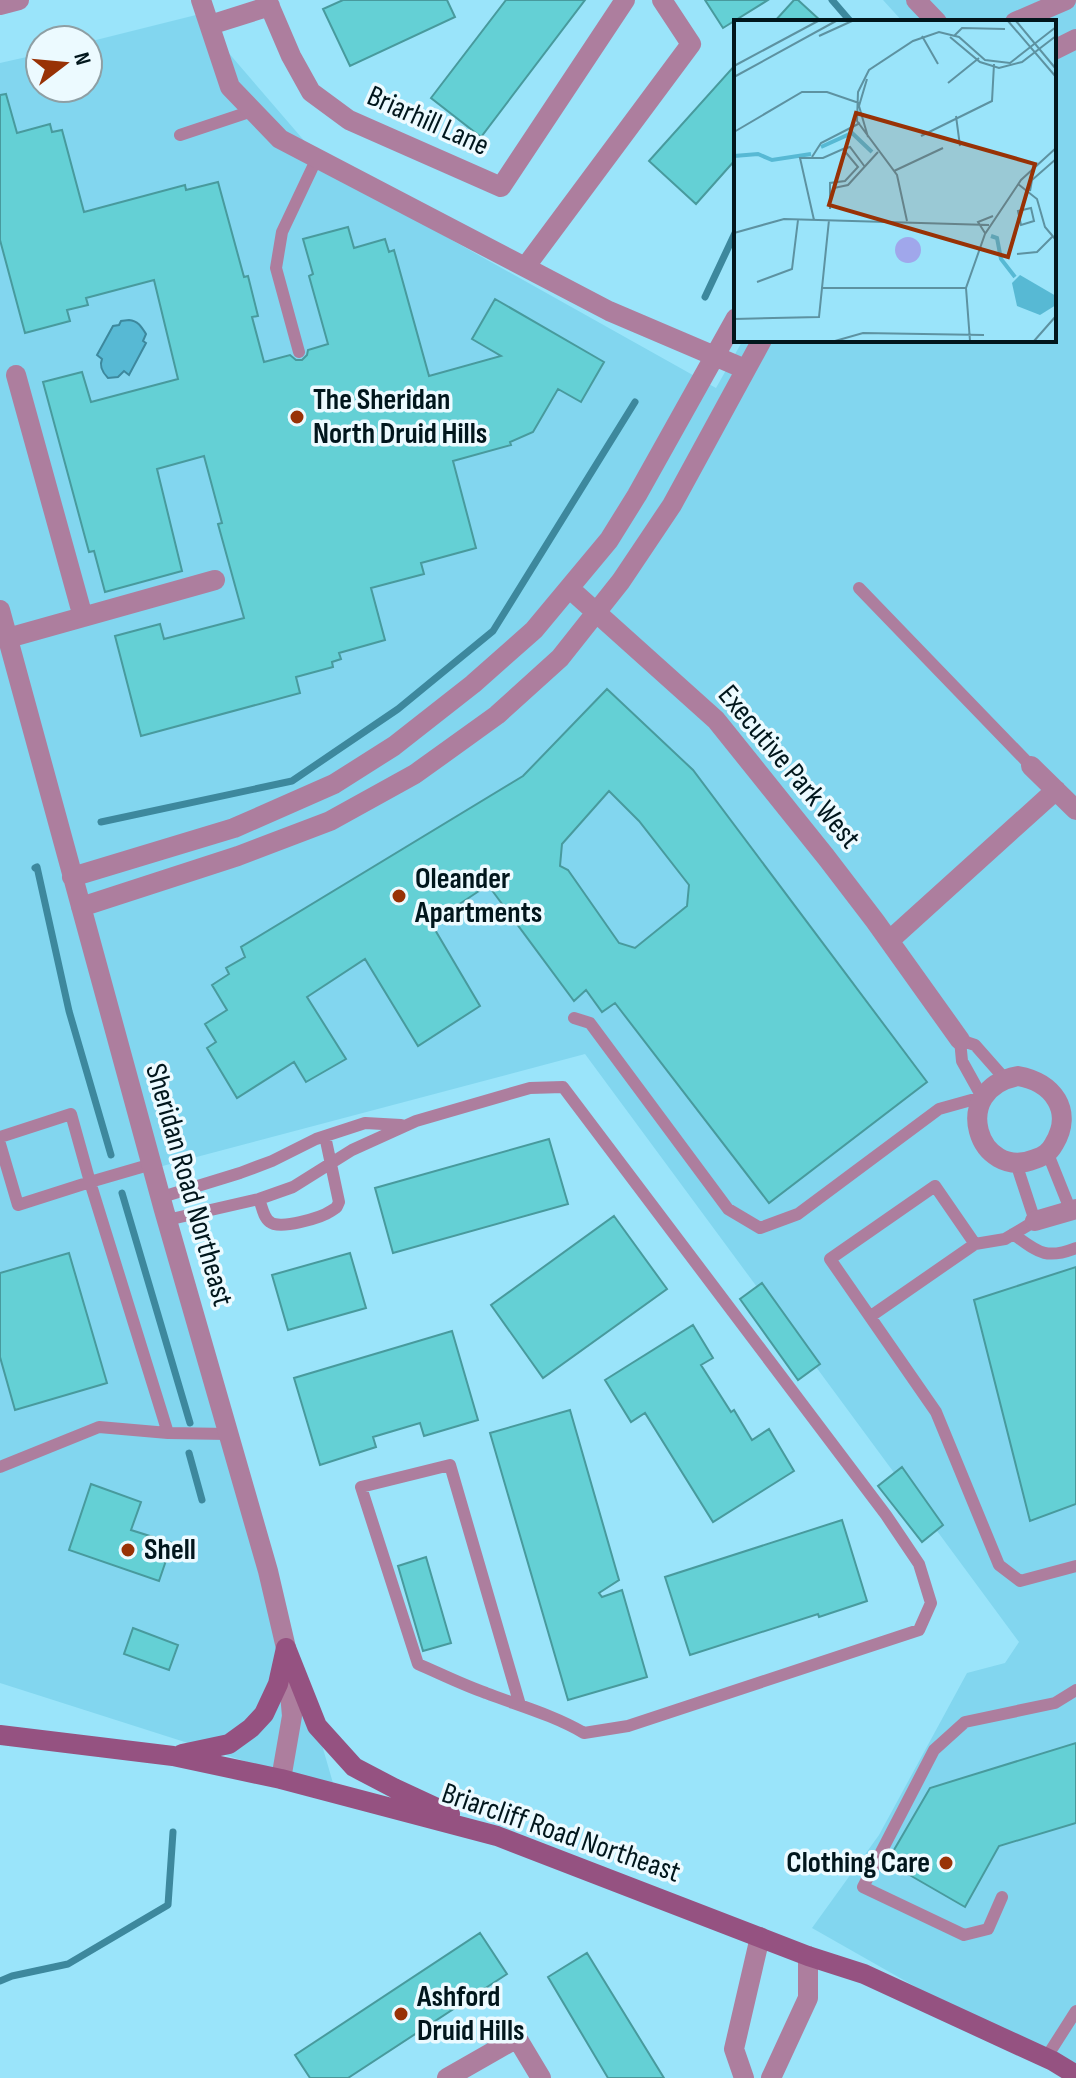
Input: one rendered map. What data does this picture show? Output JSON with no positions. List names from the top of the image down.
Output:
{
  "streets": {
    "main road": ["Briarcliff Road Northeast"],
    "street": ["Briarhill Lane", "Executive Park West", "Sheridan Road Northeast"]
  },
  "crossings": [
    ["Sheridan Road Northeast", "Briarcliff Road Northeast"]
  ],
  "places": [
    "The Sheridan North Druid Hills",
    "Oleander Apartments",
    "Shell",
    "Clothing Care",
    "Ashford Druid Hills"
  ],
  "north": "right"
}
